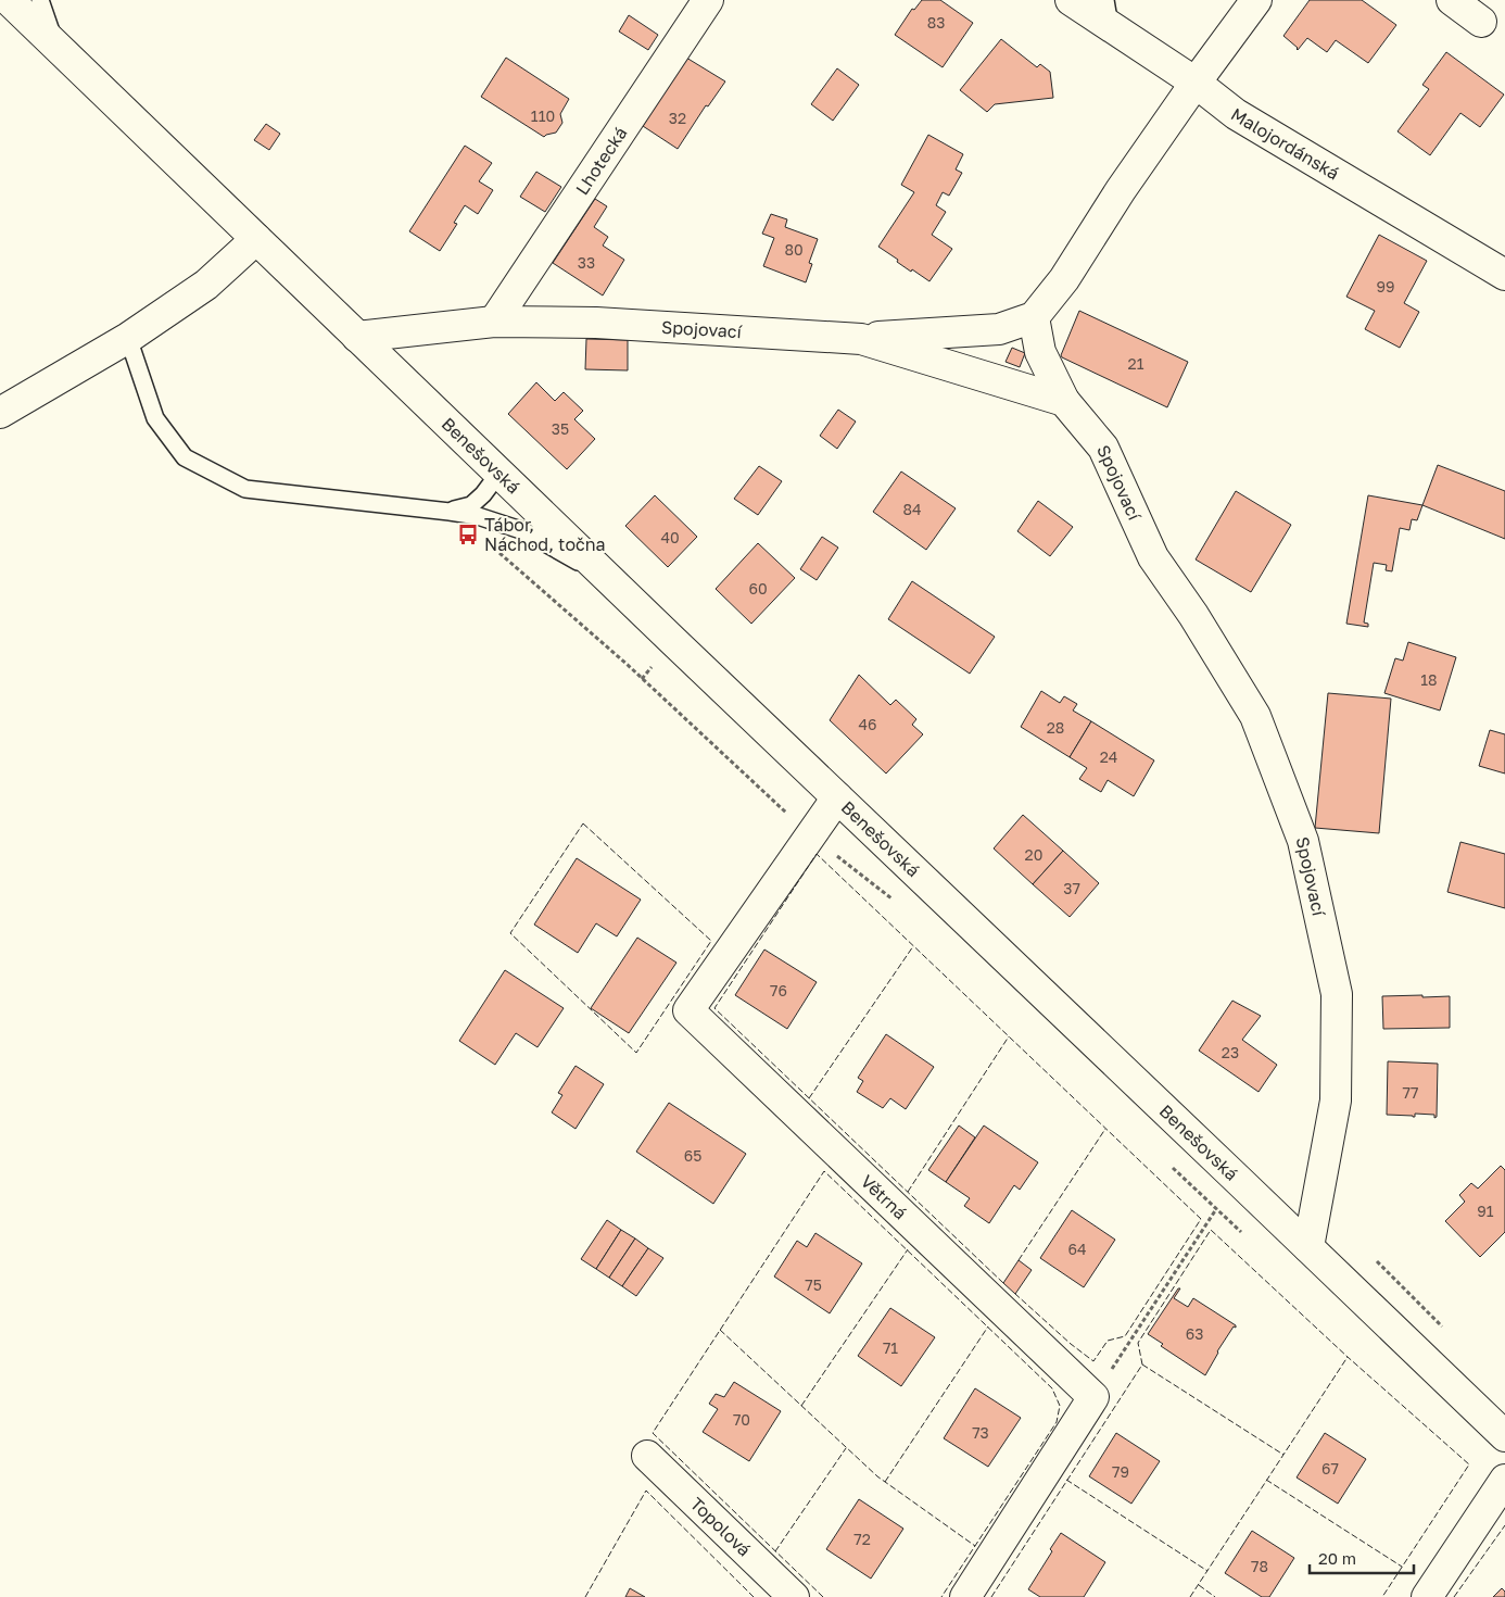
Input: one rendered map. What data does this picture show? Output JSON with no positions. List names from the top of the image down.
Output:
{
  "streets": {
    "street": [
      "Malojordánská",
      "Lhotecká",
      "Spojovací",
      "Benešovská",
      "Větrná",
      "Topolová"
    ]
  },
  "crossings": [
    ["Lhotecká", "Spojovací"],
    ["Spojovací", "Benešovská"],
    ["Benešovská", "Větrná"]
  ],
  "places": {
    "bus stop": ["Tábor, Náchod, točna"]
  },
  "house_numbers": [
    "83",
    "110",
    "32",
    "80",
    "33",
    "99",
    "21",
    "35",
    "84",
    "40",
    "60",
    "18",
    "46",
    "28",
    "24",
    "20",
    "37",
    "76",
    "23",
    "77",
    "65",
    "91",
    "64",
    "75",
    "63",
    "71",
    "70",
    "73",
    "67",
    "79",
    "72",
    "78"
  ],
  "scale_bar": "20 m"
}
